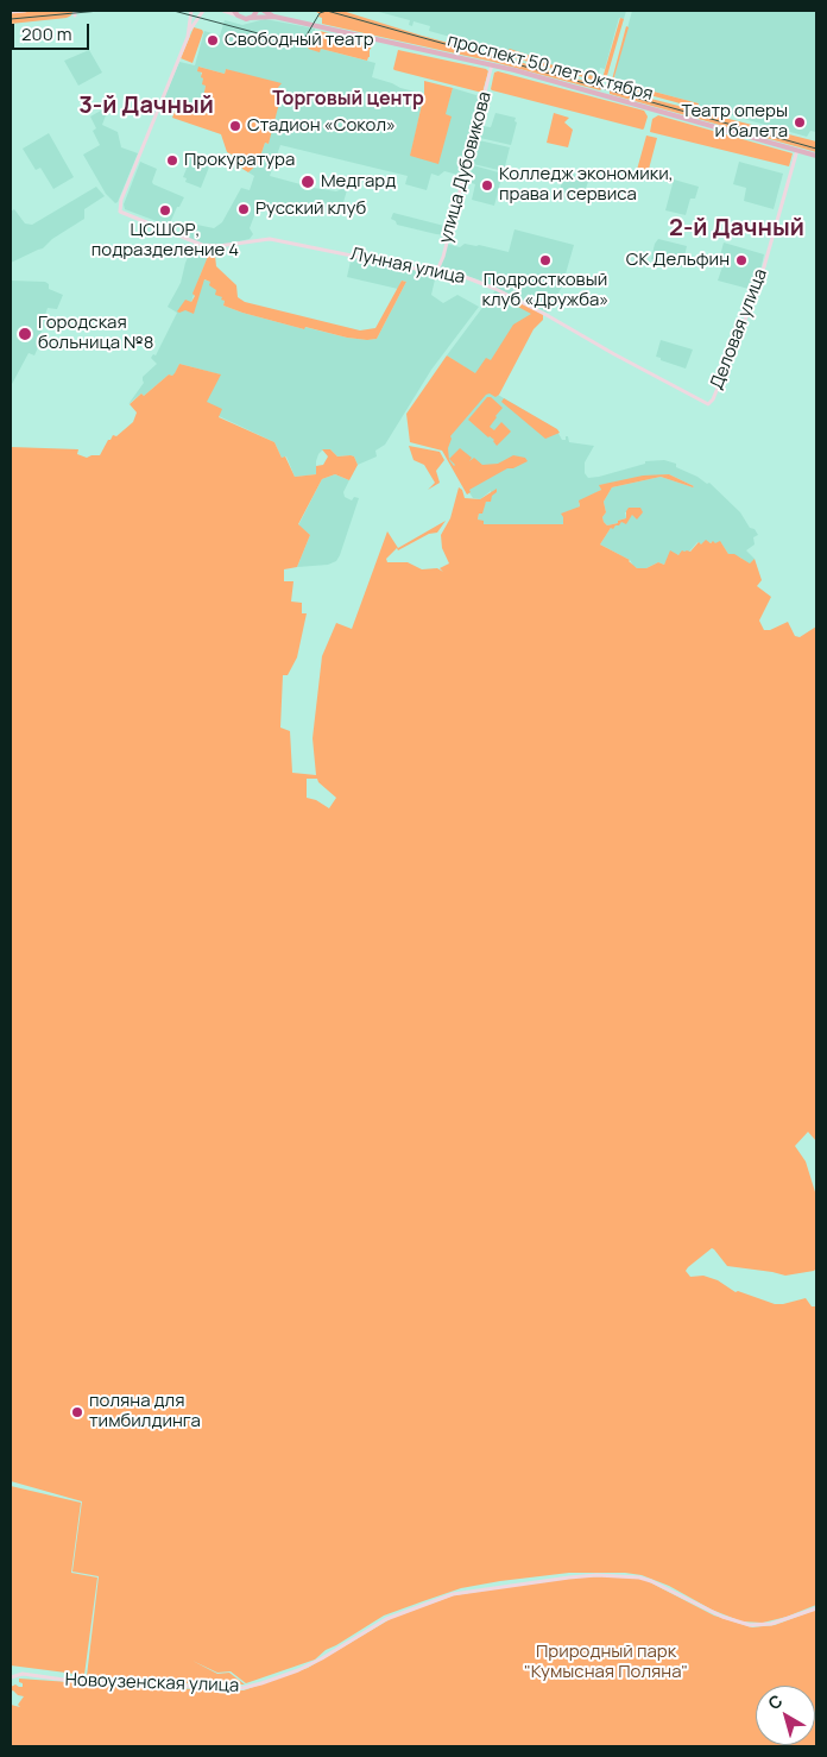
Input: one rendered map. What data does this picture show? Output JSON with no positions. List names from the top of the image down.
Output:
{
  "streets": {
    "main road": ["проспект 50 лет Октября"],
    "street": [
      "улица Дубовикова",
      "Лунная улица",
      "Деловая улица",
      "Новоузенская улица"
    ]
  },
  "crossings": [
    ["проспект 50 лет Октября", "улица Дубовикова"],
    ["проспект 50 лет Октября", "Деловая улица"],
    ["улица Дубовикова", "Лунная улица"],
    ["Лунная улица", "Деловая улица"]
  ],
  "districts": ["Торговый центр", "3-й Дачный", "2-й Дачный"],
  "parks": ["Природный парк \"Кумысная Поляна\""],
  "places": [
    "Свободный театр",
    "Театр оперы и балета",
    "Стадион «Сокол»",
    "Прокуратура",
    "Медгард",
    "Колледж экономики, права и сервиса",
    "Русский клуб",
    "ЦСШОР, подразделение 4",
    "Подростковый клуб «Дружба»",
    "СК Дельфин",
    "Городская больница №8",
    "поляна для тимбилдинга"
  ],
  "scale_bar": "200 m",
  "north": "top left"
}
